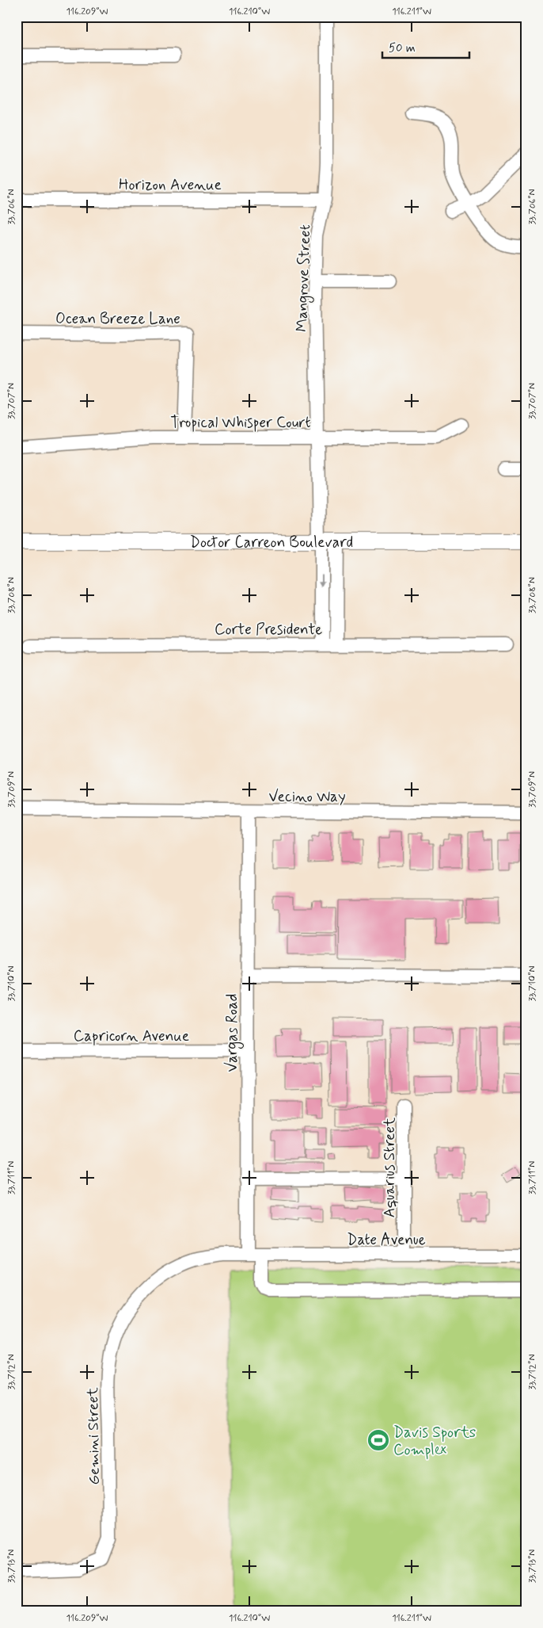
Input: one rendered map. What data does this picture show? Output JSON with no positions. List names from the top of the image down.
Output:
{
  "streets": {
    "main road": ["Doctor Carreon Boulevard"],
    "street": [
      "Horizon Avenue",
      "Mangrove Street",
      "Ocean Breeze Lane",
      "Tropical Whisper Court",
      "Corte Presidente",
      "Vecino Way",
      "Vargas Road",
      "Capricorn Avenue",
      "Aquarius Street",
      "Date Avenue",
      "Gemini Street"
    ]
  },
  "crossings": [
    ["Horizon Avenue", "Mangrove Street"],
    ["Mangrove Street", "Tropical Whisper Court"],
    ["Mangrove Street", "Doctor Carreon Boulevard"],
    ["Ocean Breeze Lane", "Tropical Whisper Court"],
    ["Vecino Way", "Vargas Road"],
    ["Vargas Road", "Capricorn Avenue"],
    ["Vargas Road", "Date Avenue"],
    ["Vargas Road", "Gemini Street"],
    ["Aquarius Street", "Date Avenue"],
    ["Date Avenue", "Gemini Street"]
  ],
  "places": {
    "sports": ["Davis Sports Complex"]
  },
  "scale_bar": "50 m",
  "coordinates": [
    "116.209°W",
    "116.210°W",
    "116.211°W",
    "33.706°N",
    "33.707°N",
    "33.708°N",
    "33.709°N",
    "33.710°N",
    "33.711°N",
    "33.712°N",
    "33.713°N"
  ]
}
